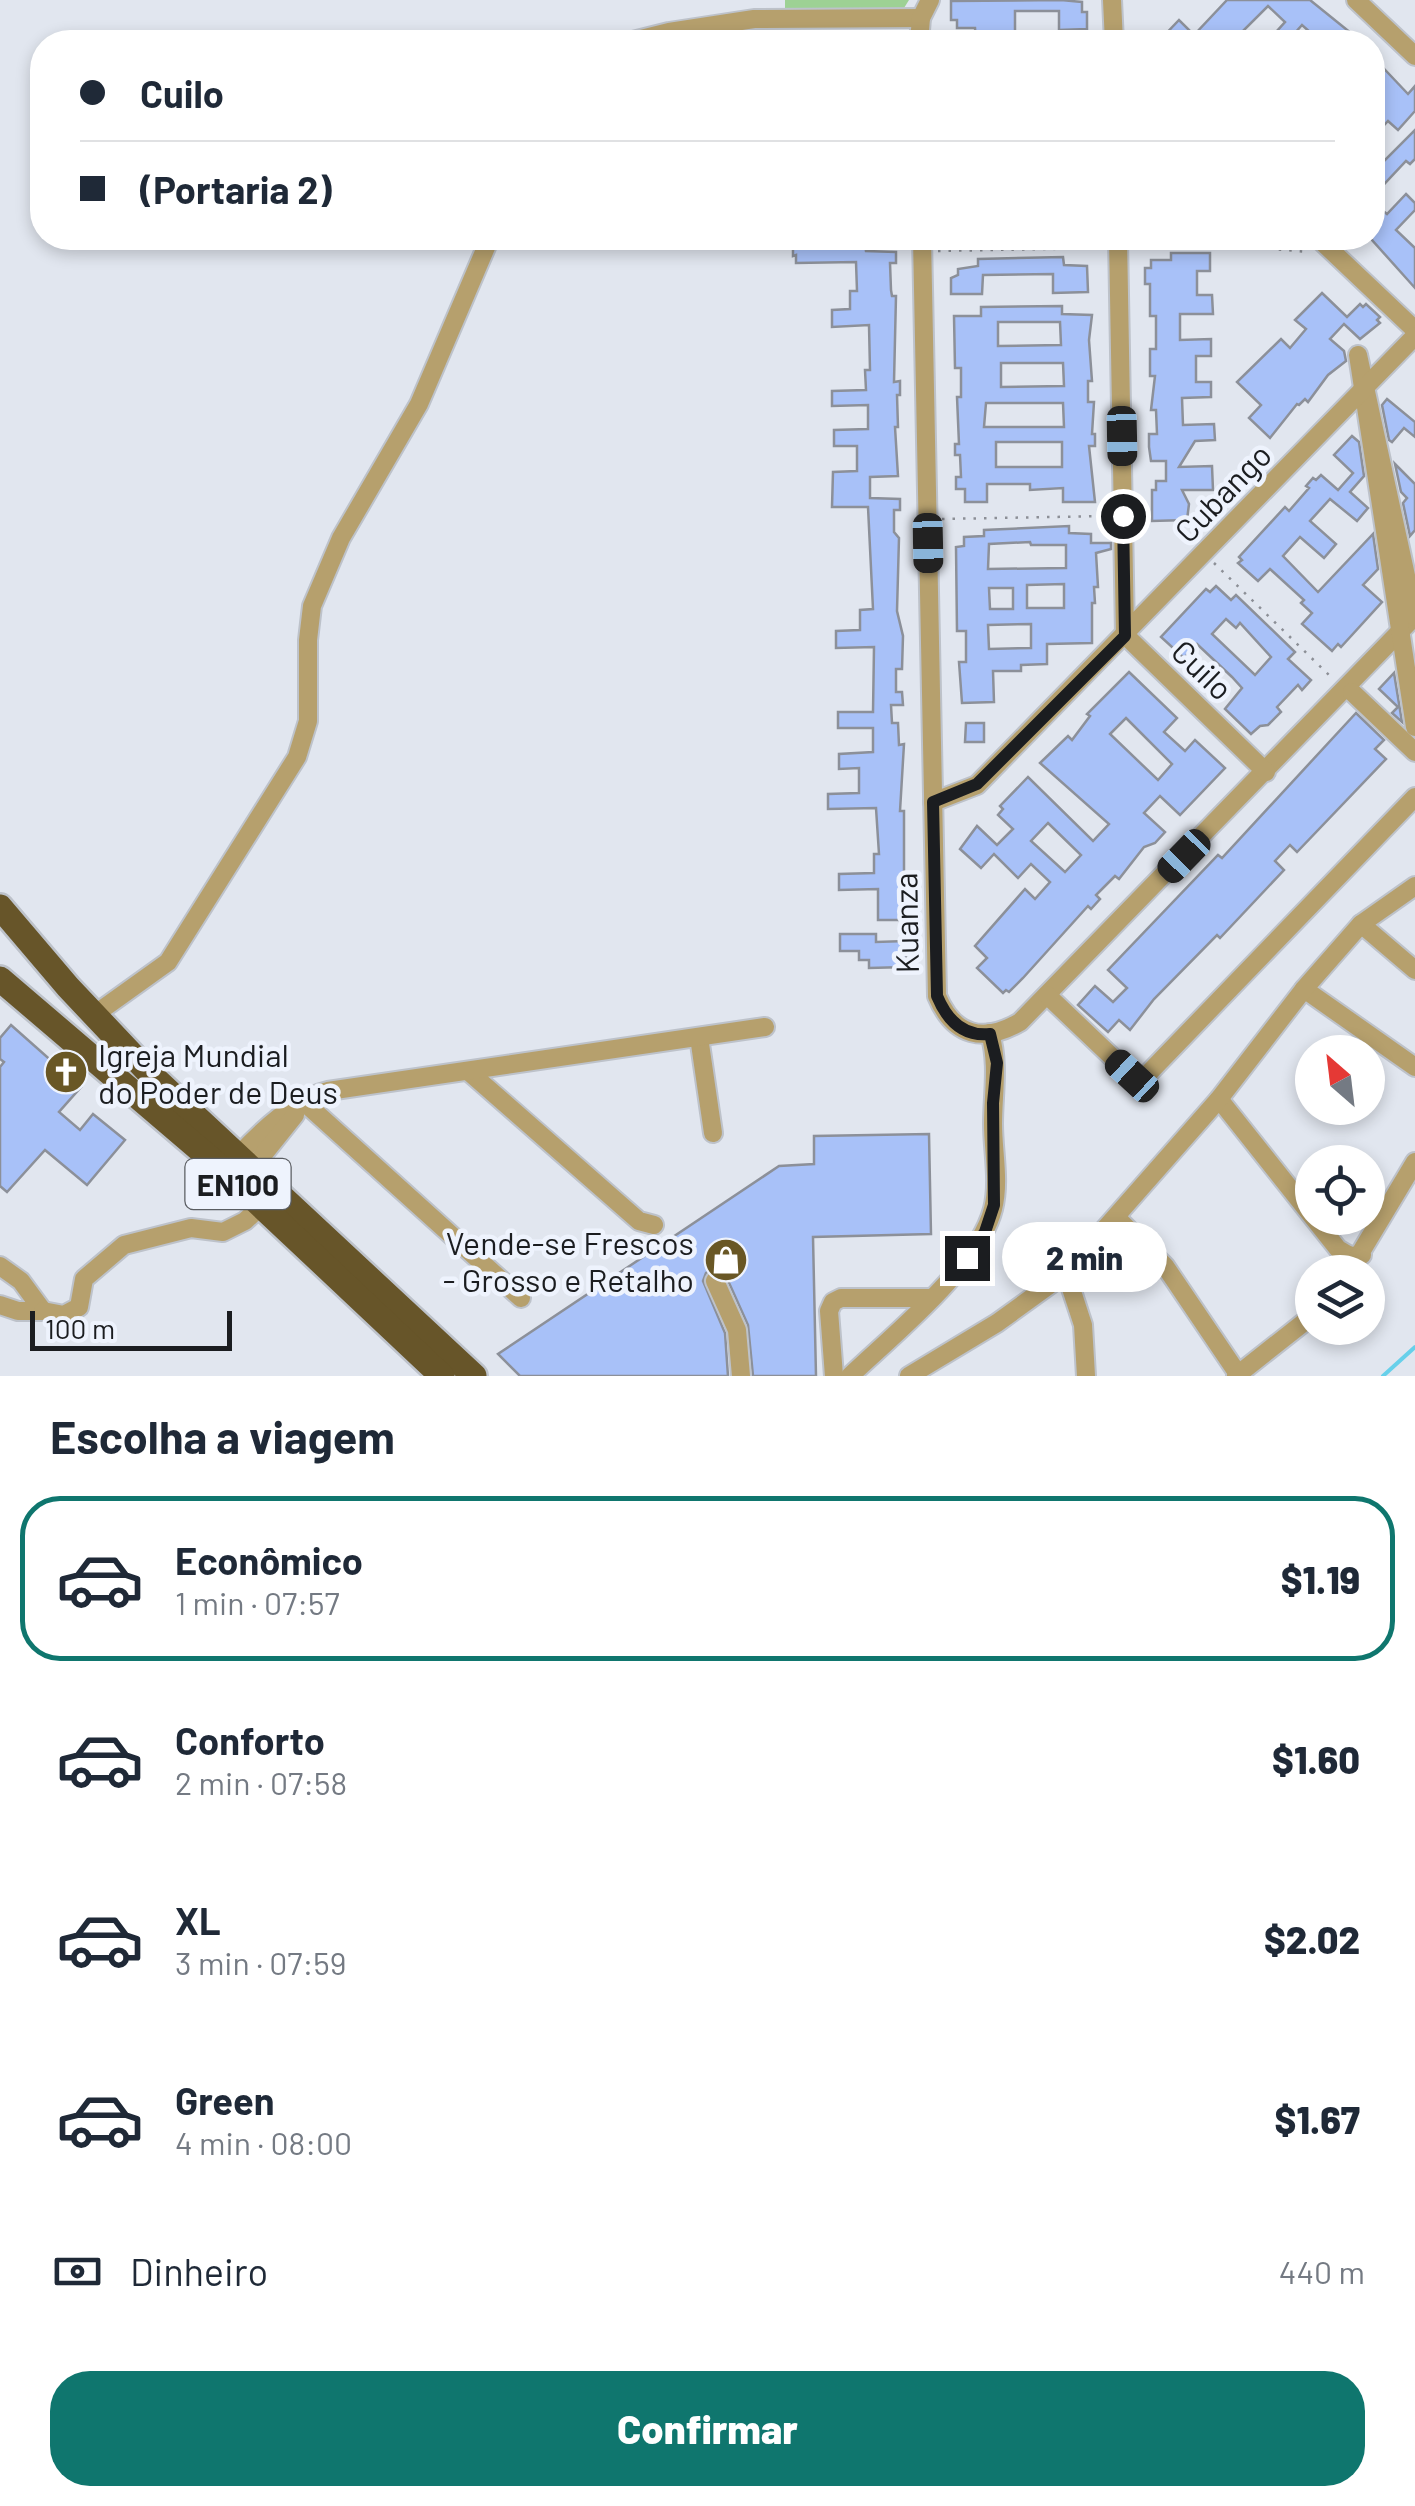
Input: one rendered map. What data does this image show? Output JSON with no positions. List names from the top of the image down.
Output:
{
  "streets": {
    "highway": ["EN100"],
    "street": ["Cubango", "Cuilo", "Kuanza"]
  },
  "crossings": [
    ["Cubango", "Cuilo"],
    ["Cubango", "Kuanza"]
  ],
  "places": {
    "church": ["Igreja Mundial do Poder de Deus"],
    "shop": ["Vende-se Frescos - Grosso e Retalho"]
  },
  "scale_bar": "100 m",
  "north": "top left",
  "page": {
    "banner": ["Cuilo", "(Portaria 2)"],
    "bubble": "2 min",
    "scale": "100 m",
    "heading": "Escolha a viagem",
    "list": [
      {
        "name": "Econômico",
        "note": "1 min · 07:57",
        "value": "$1.19"
      },
      {
        "name": "Conforto",
        "note": "2 min · 07:58",
        "value": "$1.60"
      },
      {
        "name": "XL",
        "note": "3 min · 07:59",
        "value": "$2.02"
      },
      {
        "name": "Green",
        "note": "4 min · 08:00",
        "value": "$1.67"
      }
    ],
    "pay": ["Dinheiro", "440 m"],
    "buttons": "Confirmar"
  }
}
